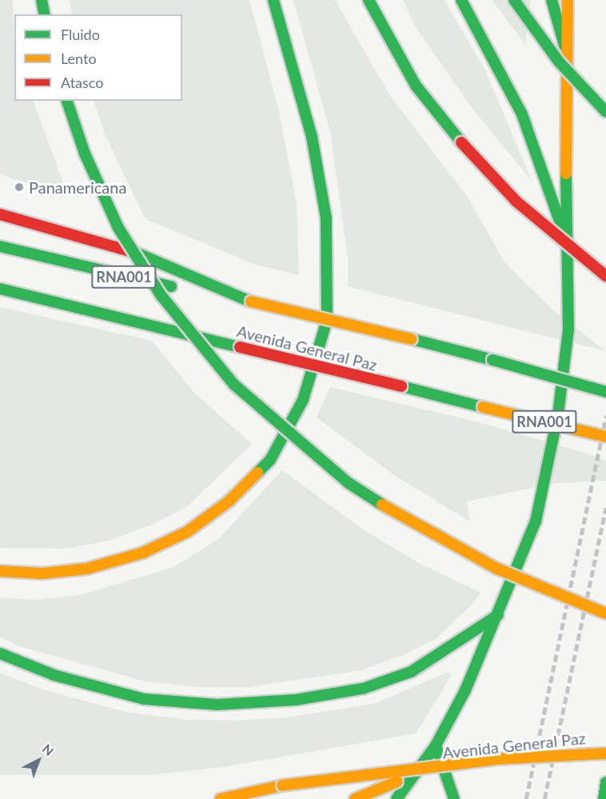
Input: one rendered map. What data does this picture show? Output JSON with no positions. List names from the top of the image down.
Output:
{
  "streets": {
    "main road": ["RNA001", "Avenida General Paz"]
  },
  "places": ["Panamericana"],
  "legend": ["Fluido", "Lento", "Atasco"],
  "north": "top right"
}
